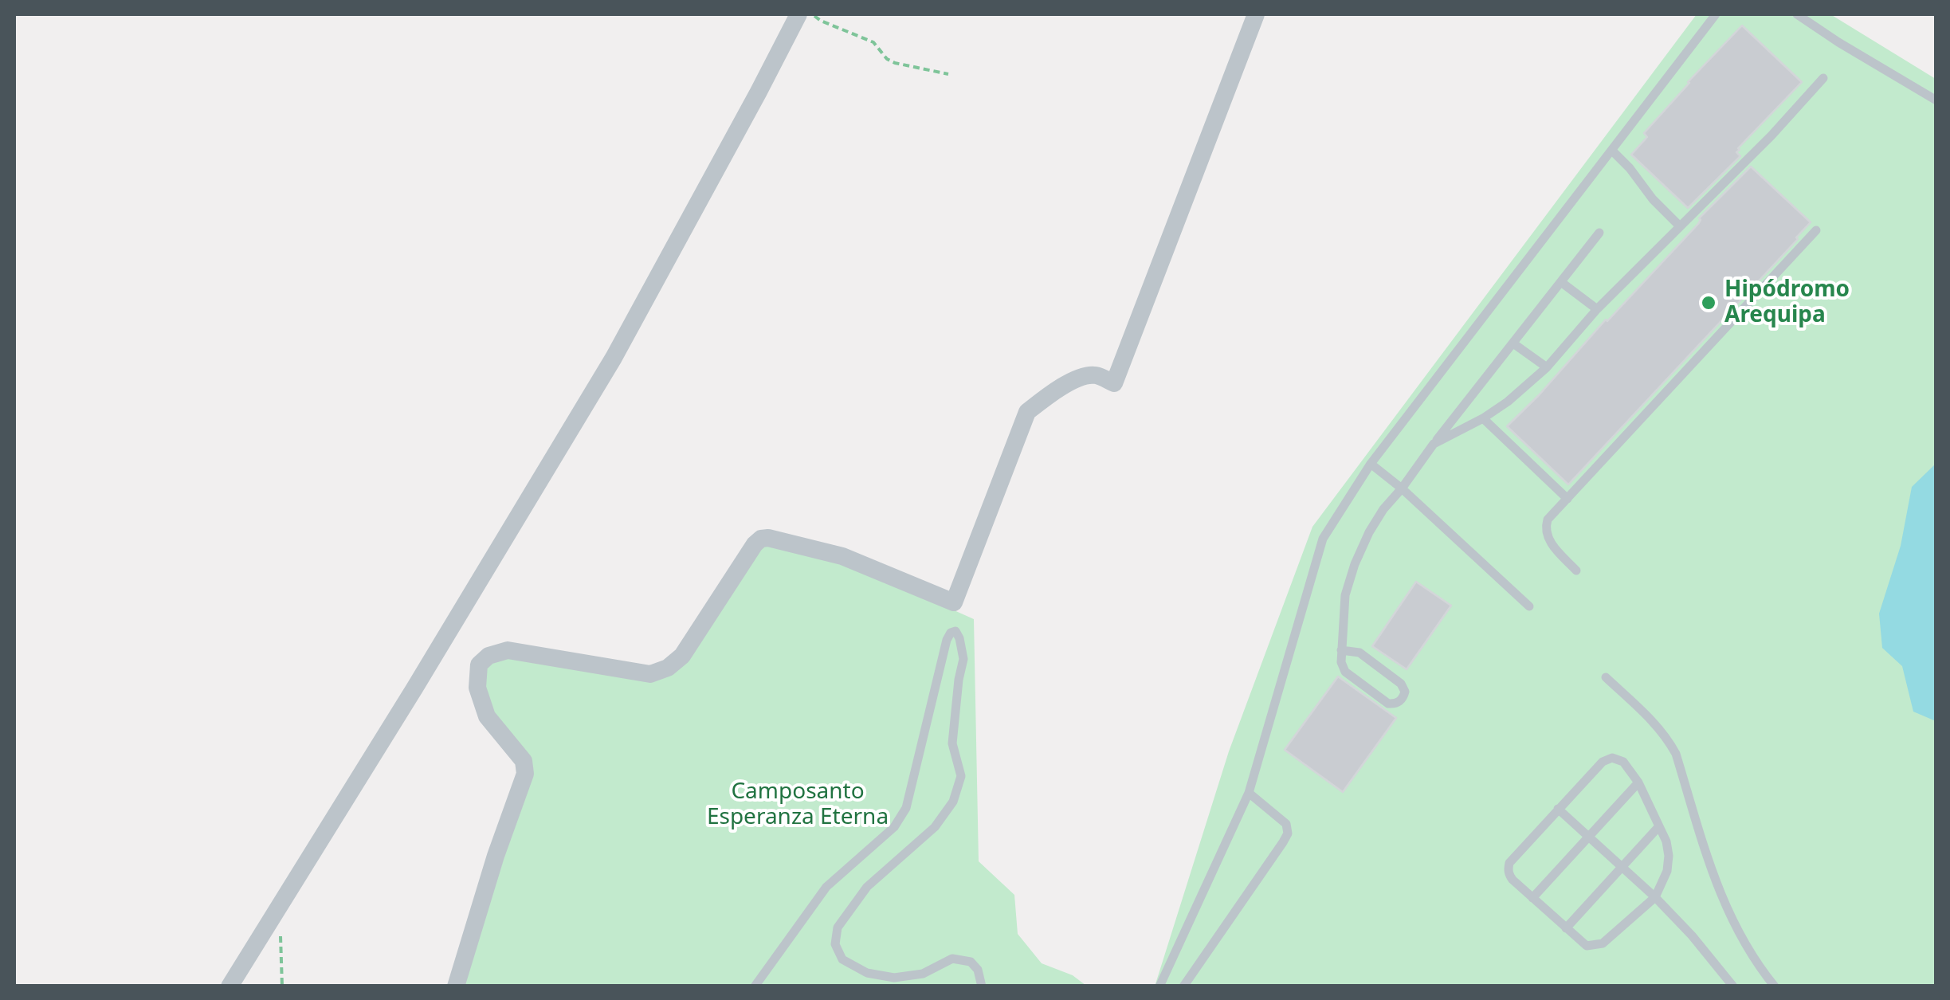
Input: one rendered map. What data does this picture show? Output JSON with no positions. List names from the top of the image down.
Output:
{
  "parks": ["Camposanto Esperanza Eterna"],
  "places": ["Hipódromo Arequipa"]
}
